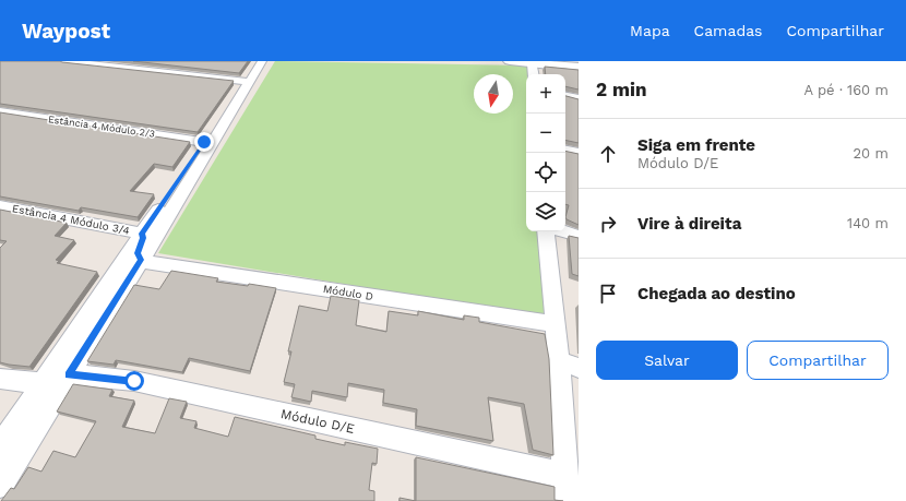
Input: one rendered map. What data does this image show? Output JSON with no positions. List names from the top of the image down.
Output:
{
  "streets": {
    "street": [
      "Estância 4 Módulo 2/3",
      "Estância 4 Módulo 3/4",
      "Módulo D",
      "Módulo D/E"
    ]
  },
  "north": "bottom",
  "page": {
    "header": "Waypost",
    "nav": ["Mapa", "Camadas", "Compartilhar"],
    "heading": ["2 min", "A pé · 160 m"],
    "map_buttons": ["+", "−"],
    "list": [
      ["Siga em frente", "Módulo D/E", "20 m"],
      ["Vire à direita", "140 m"],
      "Chegada ao destino"
    ],
    "buttons": ["Salvar", "Compartilhar"]
  }
}
